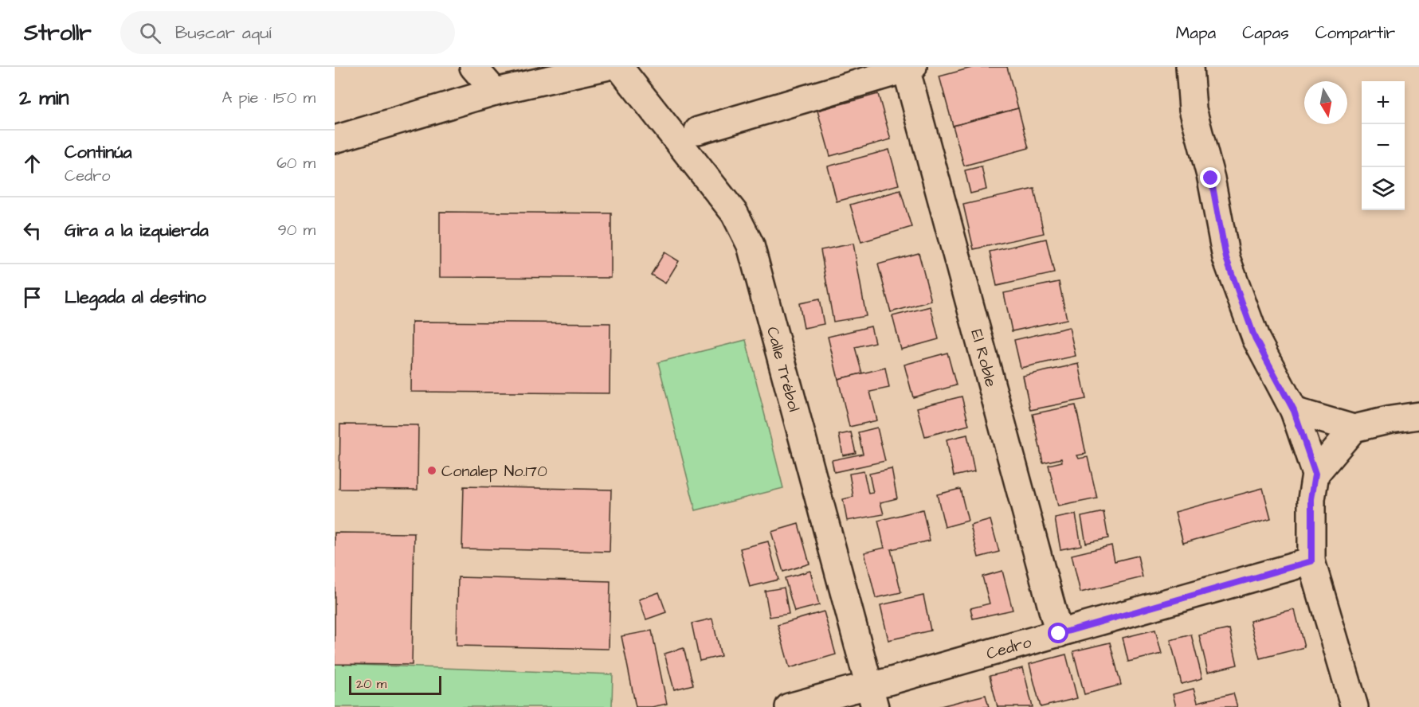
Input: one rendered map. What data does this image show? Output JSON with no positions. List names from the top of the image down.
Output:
{
  "streets": {
    "street": ["El Roble", "Calle Trébol", "Cedro"]
  },
  "crossings": [
    ["El Roble", "Cedro"],
    ["Calle Trébol", "Cedro"]
  ],
  "places": ["Conalep No.170"],
  "scale_bar": "20 m",
  "north": "bottom",
  "page": {
    "header": "Strollr",
    "search": "Buscar aquí",
    "nav": ["Mapa", "Capas", "Compartir"],
    "heading": ["2 min", "A pie · 150 m"],
    "map_buttons": ["+", "−"],
    "list": [
      ["Continúa", "Cedro", "60 m"],
      ["Gira a la izquierda", "90 m"],
      "Llegada al destino"
    ],
    "scale": "20 m"
  }
}
